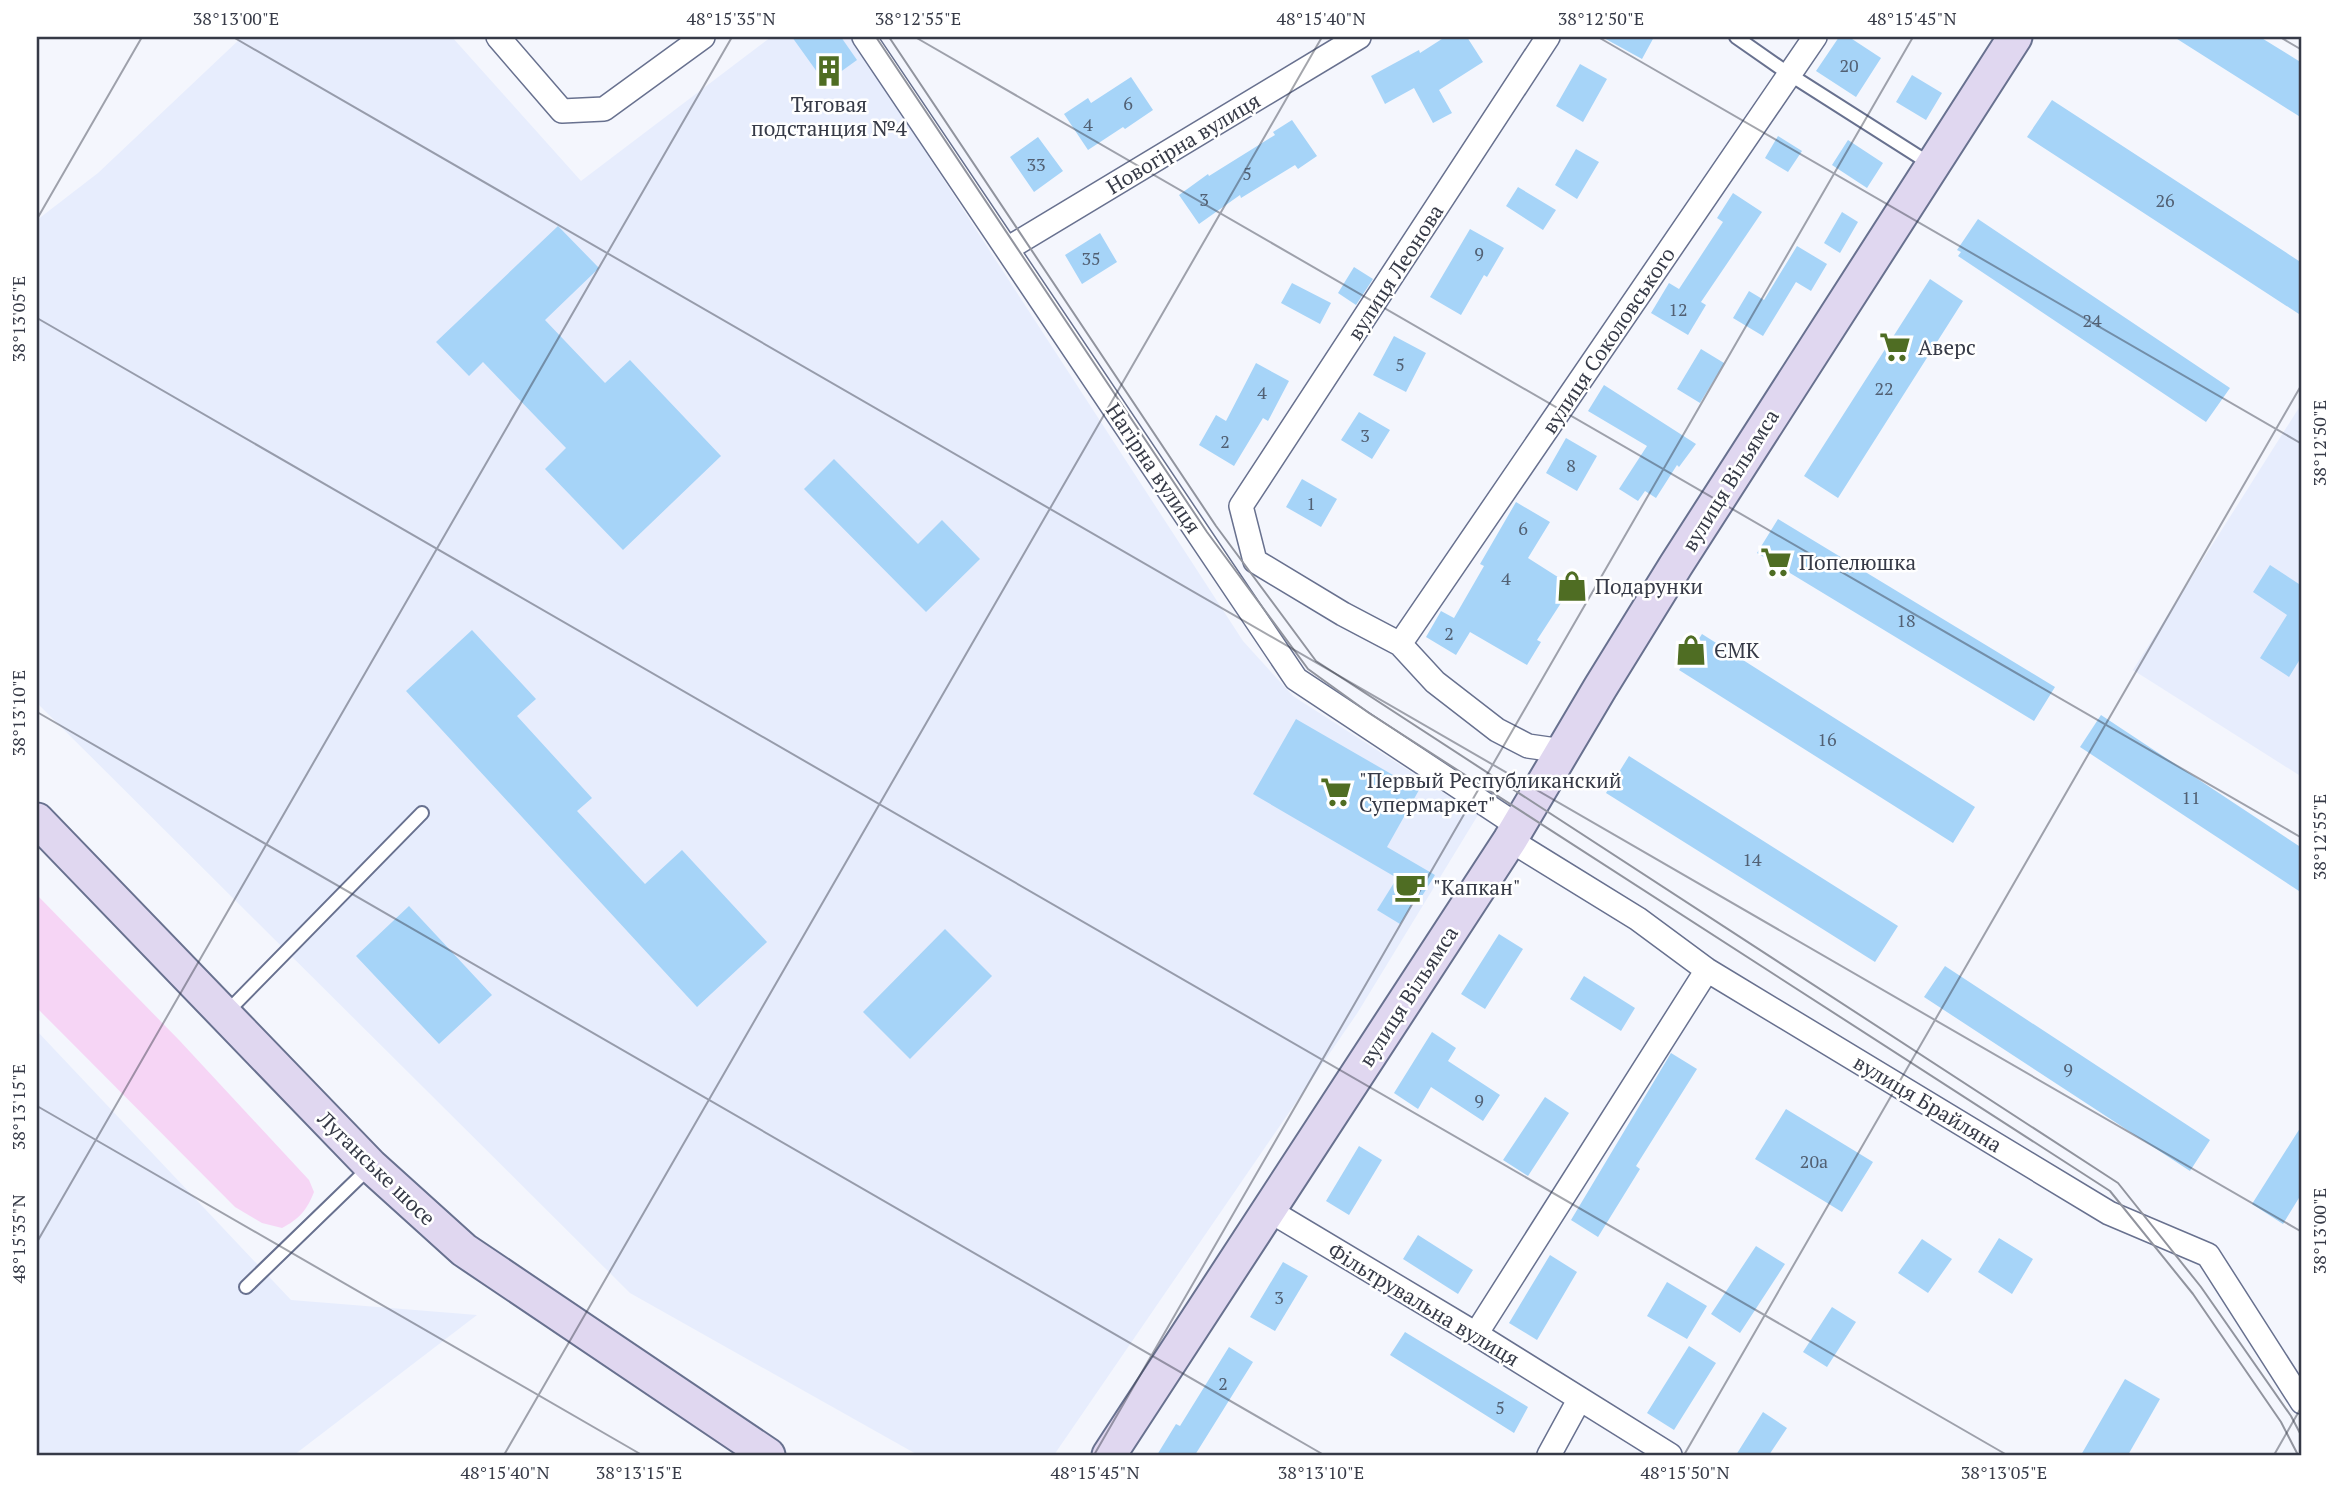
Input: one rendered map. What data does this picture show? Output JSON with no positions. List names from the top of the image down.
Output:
{
  "streets": {
    "street": [
      "Новогірна вулиця",
      "вулиця Леонова",
      "вулиця Соколовського",
      "Нагірна вулиця",
      "вулиця Вільямса",
      "вулиця Брайляна",
      "Луганське шосе",
      "Фільтрувальна вулиця"
    ]
  },
  "crossings": [
    ["Новогірна вулиця", "Нагірна вулиця"],
    ["вулиця Леонова", "вулиця Соколовського"],
    ["Нагірна вулиця", "вулиця Вільямса"],
    ["Нагірна вулиця", "вулиця Брайляна"],
    ["вулиця Вільямса", "вулиця Брайляна"],
    ["вулиця Вільямса", "Фільтрувальна вулиця"]
  ],
  "places": {
    "building": ["Тяговая подстанция №4"],
    "supermarket": ["Аверс", "Попелюшка", "\"Первый Республиканский Супермаркет\""],
    "shop": ["Подарунки", "ЄМК"],
    "cafe": ["\"Капкан\""]
  },
  "house_numbers": [
    "20",
    "6",
    "4",
    "33",
    "5",
    "3",
    "26",
    "9",
    "35",
    "12",
    "24",
    "5",
    "22",
    "4",
    "3",
    "2",
    "8",
    "1",
    "6",
    "4",
    "18",
    "2",
    "16",
    "11",
    "14",
    "9",
    "9",
    "20а",
    "3",
    "2",
    "5"
  ],
  "coordinates": [
    "38°13'00\"E",
    "48°15'35\"N",
    "38°12'55\"E",
    "48°15'40\"N",
    "38°12'50\"E",
    "48°15'45\"N",
    "38°13'05\"E",
    "38°13'10\"E",
    "38°13'15\"E",
    "48°15'50\"N"
  ]
}
